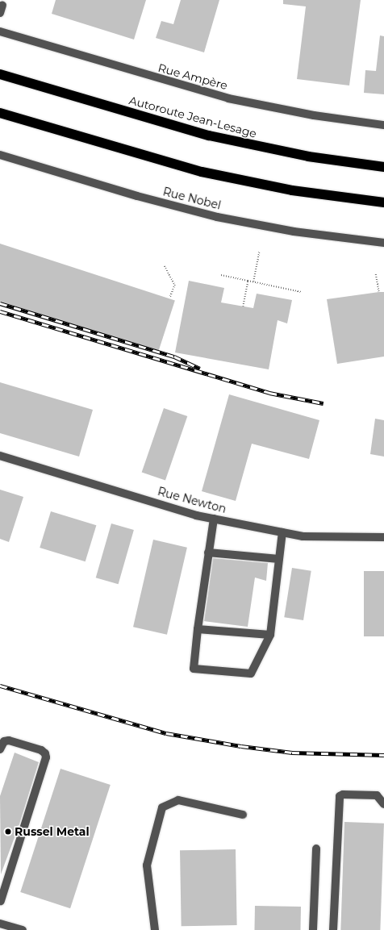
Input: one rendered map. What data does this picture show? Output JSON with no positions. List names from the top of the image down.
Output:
{
  "streets": {
    "highway": ["Autoroute Jean-Lesage"],
    "street": ["Rue Ampère", "Rue Nobel", "Rue Newton"]
  },
  "places": ["Russel Metal"]
}
